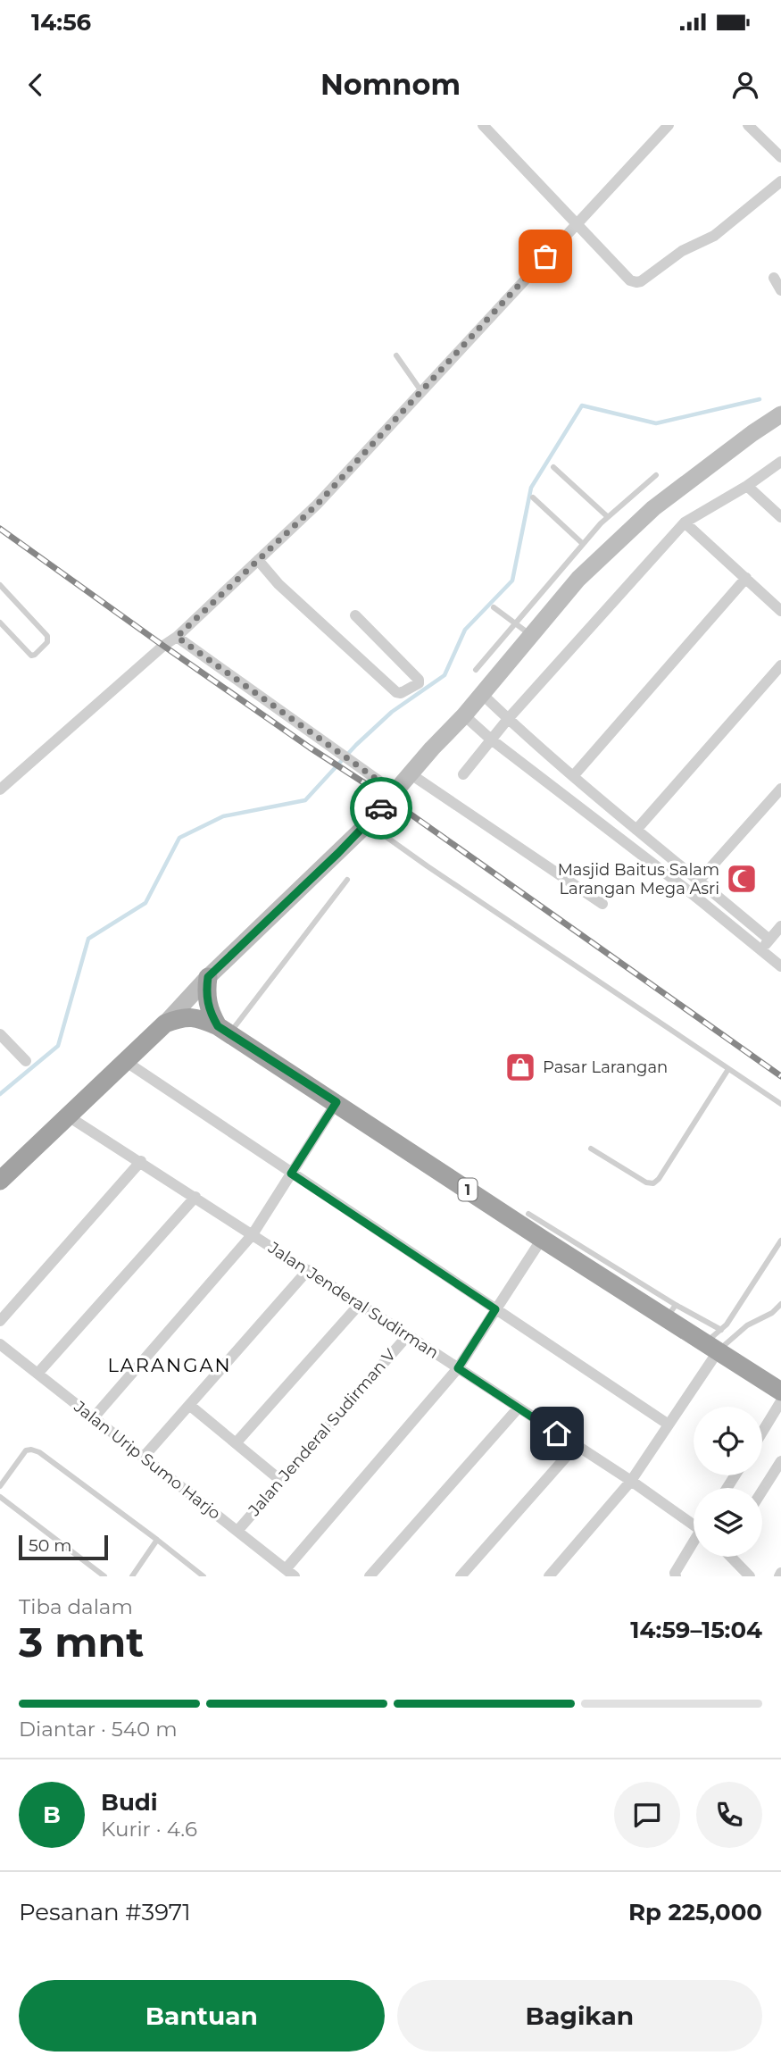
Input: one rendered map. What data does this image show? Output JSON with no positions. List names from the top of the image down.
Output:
{
  "streets": {
    "highway": ["1"],
    "street": ["Jalan Jenderal Sudirman", "Jalan Jenderal Sudirman V", "Jalan Urip Sumo Harjo"]
  },
  "crossings": [
    ["Jalan Jenderal Sudirman", "Jalan Jenderal Sudirman V"],
    ["Jalan Jenderal Sudirman V", "Jalan Urip Sumo Harjo"]
  ],
  "districts": ["LARANGAN"],
  "places": {
    "mosque": ["Masjid Baitus Salam Larangan Mega Asri"],
    "shop": ["Pasar Larangan"]
  },
  "scale_bar": "50 m",
  "page": {
    "status": "14:56",
    "header": "Nomnom",
    "scale": "50 m",
    "heading": ["3 mnt", "Tiba dalam", "14:59–15:04"],
    "panel": [
      "Budi",
      "Kurir · 4.6",
      "Pesanan #3971",
      "Rp 225,000"
    ],
    "bar": "Diantar · 540 m",
    "round": "B",
    "buttons": ["Bantuan", "Bagikan"]
  }
}
